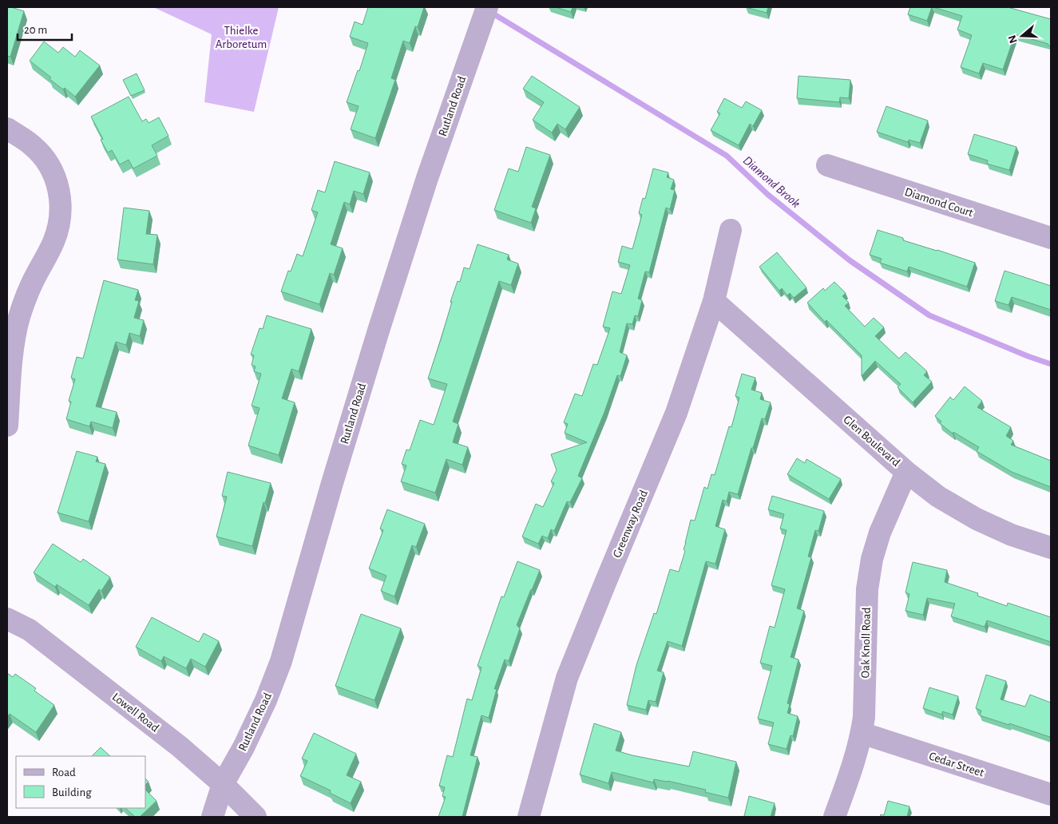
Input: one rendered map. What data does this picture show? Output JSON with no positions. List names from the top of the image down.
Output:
{
  "streets": {
    "street": [
      "Rutland Road",
      "Diamond Court",
      "Glen Boulevard",
      "Greenway Road",
      "Oak Knoll Road",
      "Lowell Road",
      "Cedar Street"
    ]
  },
  "crossings": [
    ["Rutland Road", "Lowell Road"],
    ["Glen Boulevard", "Greenway Road"],
    ["Glen Boulevard", "Oak Knoll Road"],
    ["Oak Knoll Road", "Cedar Street"]
  ],
  "water": ["Diamond Brook"],
  "parks": ["Thielke Arboretum"],
  "legend": ["Road", "Building"],
  "scale_bar": "20 m",
  "north": "left"
}
